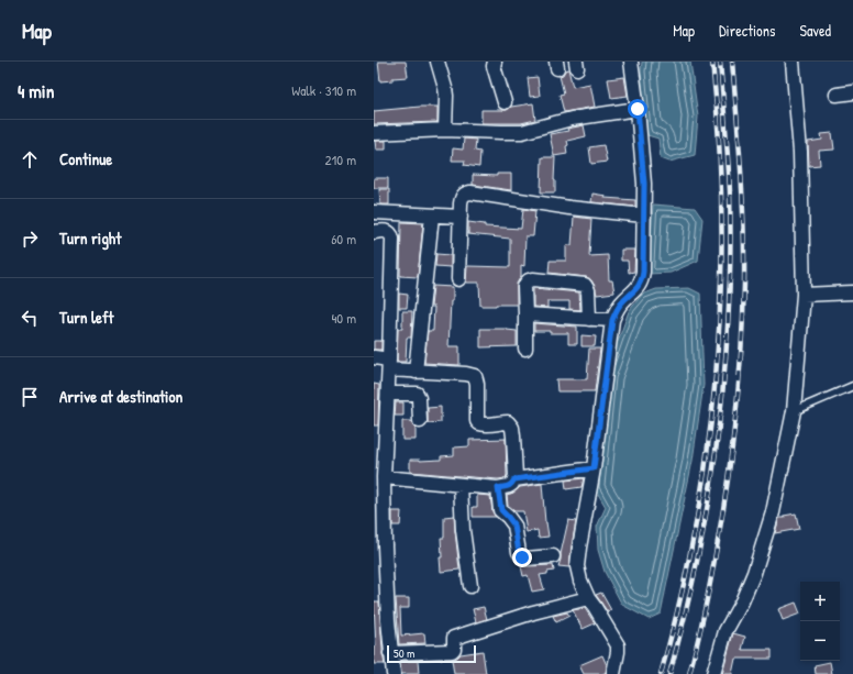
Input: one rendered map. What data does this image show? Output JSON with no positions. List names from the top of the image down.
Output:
{
  "scale_bar": "50 m",
  "page": {
    "header": "Map",
    "nav": ["Map", "Directions", "Saved"],
    "heading": ["4 min", "Walk · 310 m"],
    "list": [
      ["Continue", "210 m"],
      ["Turn right", "60 m"],
      ["Turn left", "40 m"],
      "Arrive at destination"
    ],
    "map_buttons": ["+", "−"],
    "scale": "50 m"
  }
}
